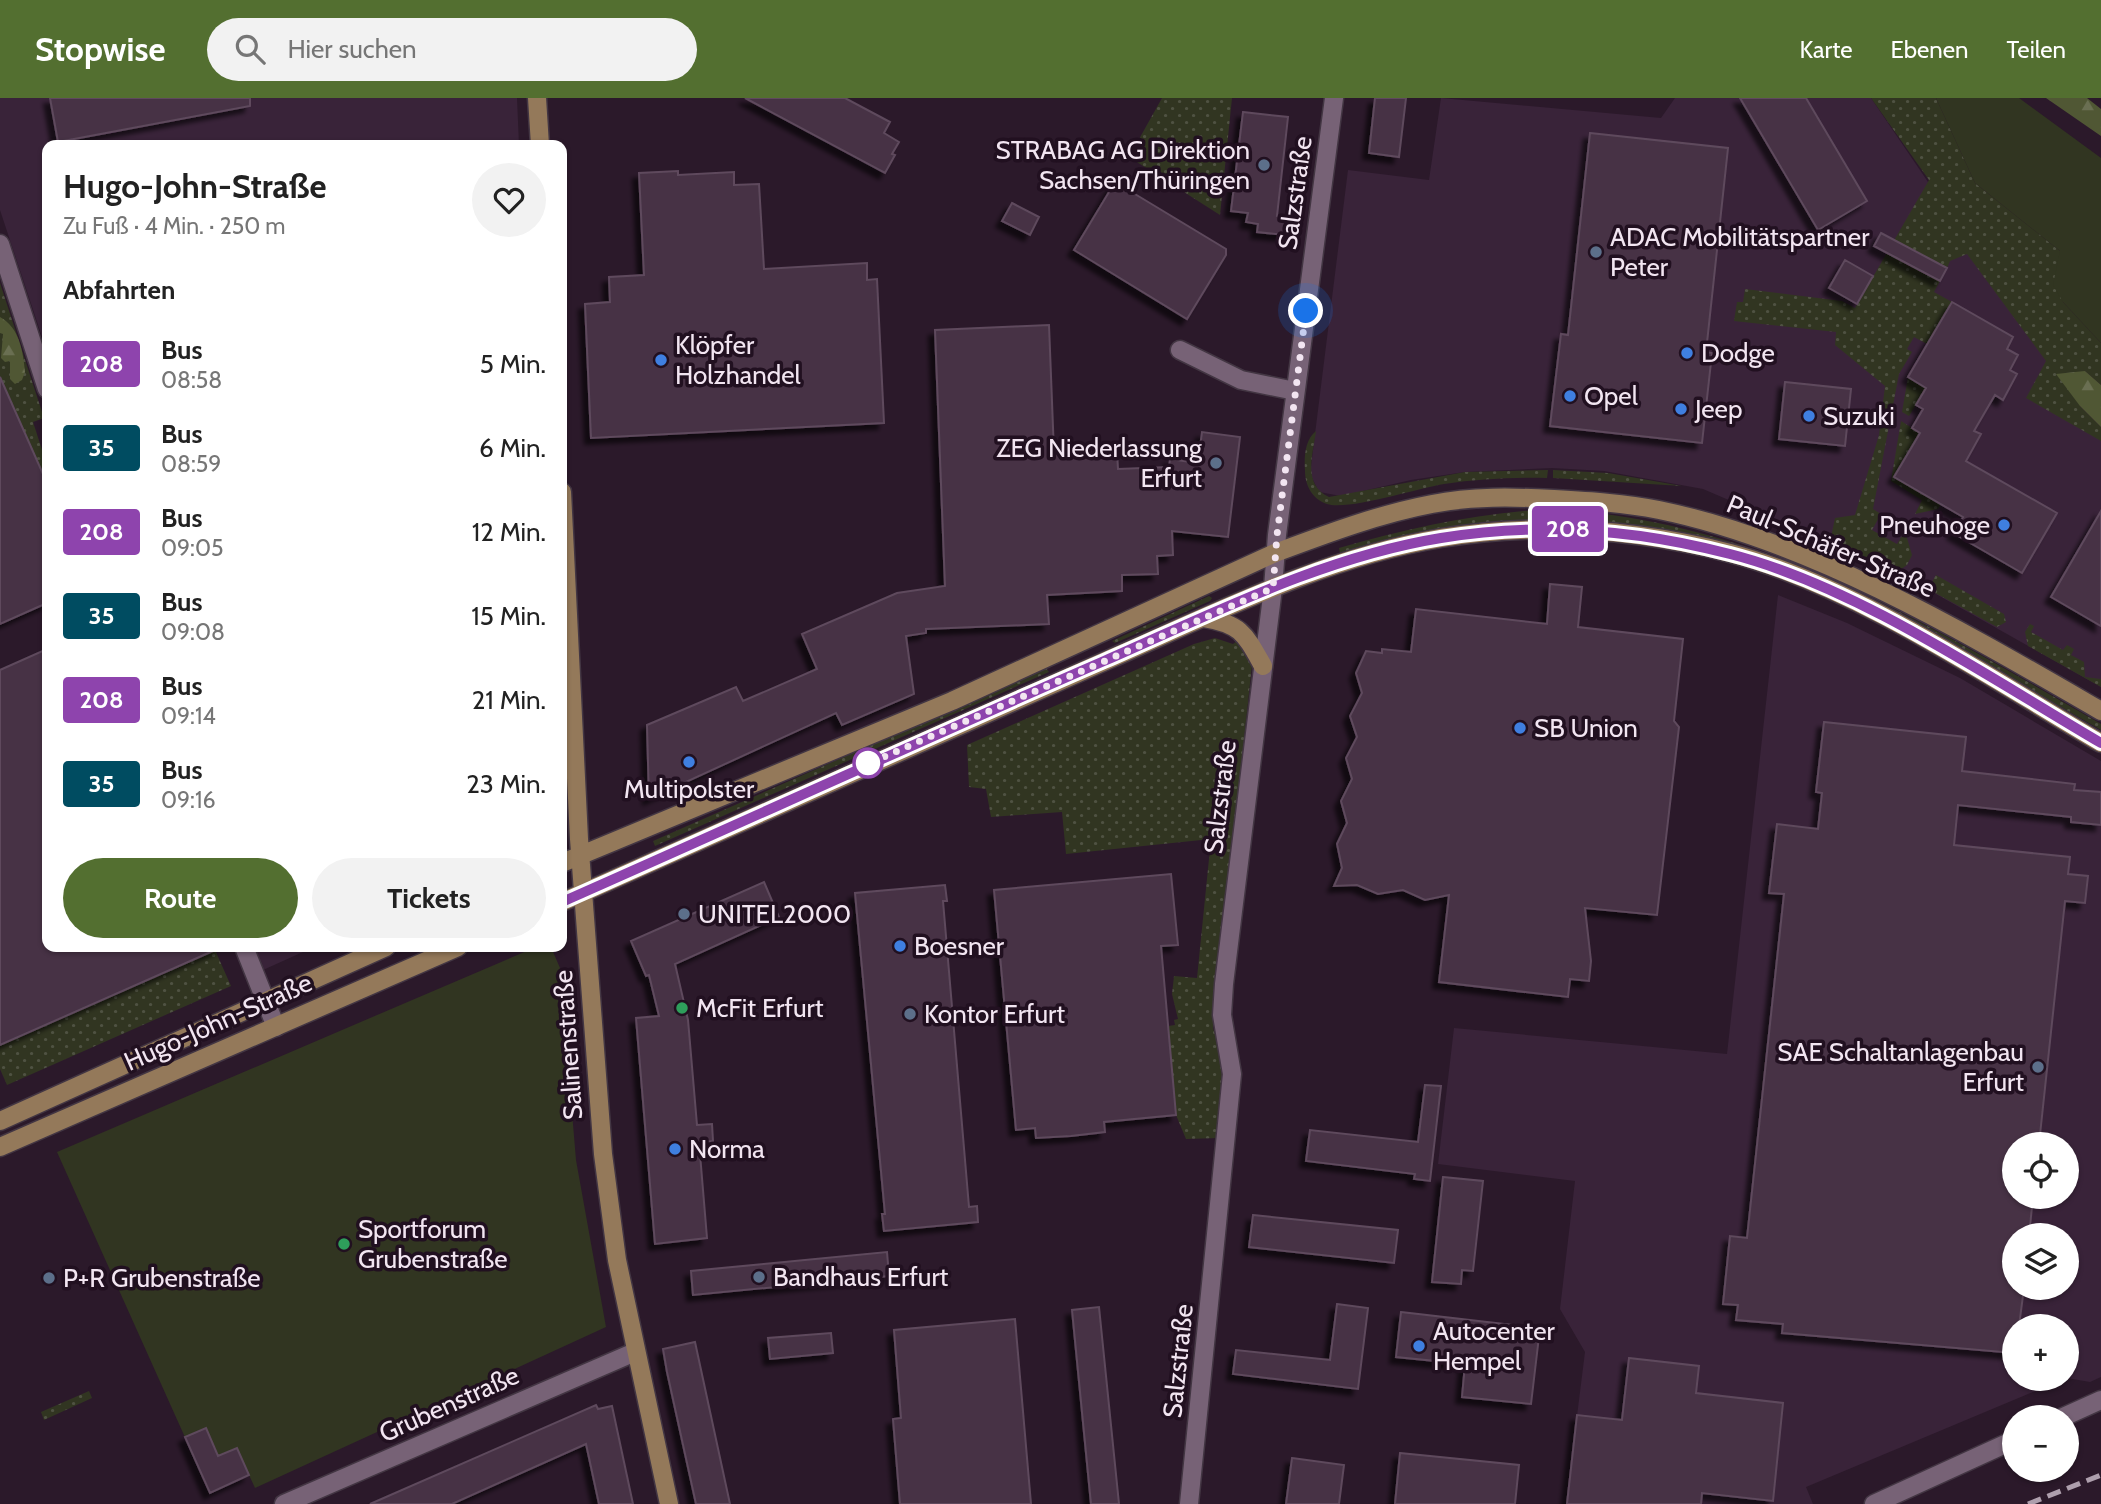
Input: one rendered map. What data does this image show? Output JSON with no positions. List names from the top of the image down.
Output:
{
  "streets": {
    "main road": ["Paul-Schäfer-Straße", "Hugo-John-Straße", "Salinenstraße"],
    "street": ["Salzstraße", "Grubenstraße"]
  },
  "crossings": [
    ["Salzstraße", "Paul-Schäfer-Straße"],
    ["Salinenstraße", "Grubenstraße"]
  ],
  "places": [
    "STRABAG AG Direktion Sachsen/Thüringen",
    "ADAC Mobilitätspartner Peter",
    "Dodge",
    "Klöpfer Holzhandel",
    "Opel",
    "Jeep",
    "Suzuki",
    "ZEG Niederlassung Erfurt",
    "Pneuhoge",
    "SB Union",
    "Multipolster",
    "UNITEL2000",
    "Boesner",
    "McFit Erfurt",
    "Kontor Erfurt",
    "SAE Schaltanlagenbau Erfurt",
    "Norma",
    "Sportforum Grubenstraße",
    "Bandhaus Erfurt",
    "P+R Grubenstraße",
    "Autocenter Hempel"
  ],
  "lines": ["bus line 208"],
  "page": {
    "header": "Stopwise",
    "search": "Hier suchen",
    "nav": ["Karte", "Ebenen", "Teilen"],
    "on_map": "208",
    "heading": [
      ["Hugo-John-Straße", "Zu Fuß · 4 Min. · 250 m"],
      "Abfahrten"
    ],
    "list": [
      {
        "mark": "208",
        "name": "Bus",
        "note": "08:58",
        "value": "5 Min."
      },
      {
        "mark": "35",
        "name": "Bus",
        "note": "08:59",
        "value": "6 Min."
      },
      {
        "mark": "208",
        "name": "Bus",
        "note": "09:05",
        "value": "12 Min."
      },
      {
        "mark": "35",
        "name": "Bus",
        "note": "09:08",
        "value": "15 Min."
      },
      {
        "mark": "208",
        "name": "Bus",
        "note": "09:14",
        "value": "21 Min."
      },
      {
        "mark": "35",
        "name": "Bus",
        "note": "09:16",
        "value": "23 Min."
      }
    ],
    "buttons": ["Route", "Tickets"],
    "map_buttons": ["+", "−"]
  }
}
